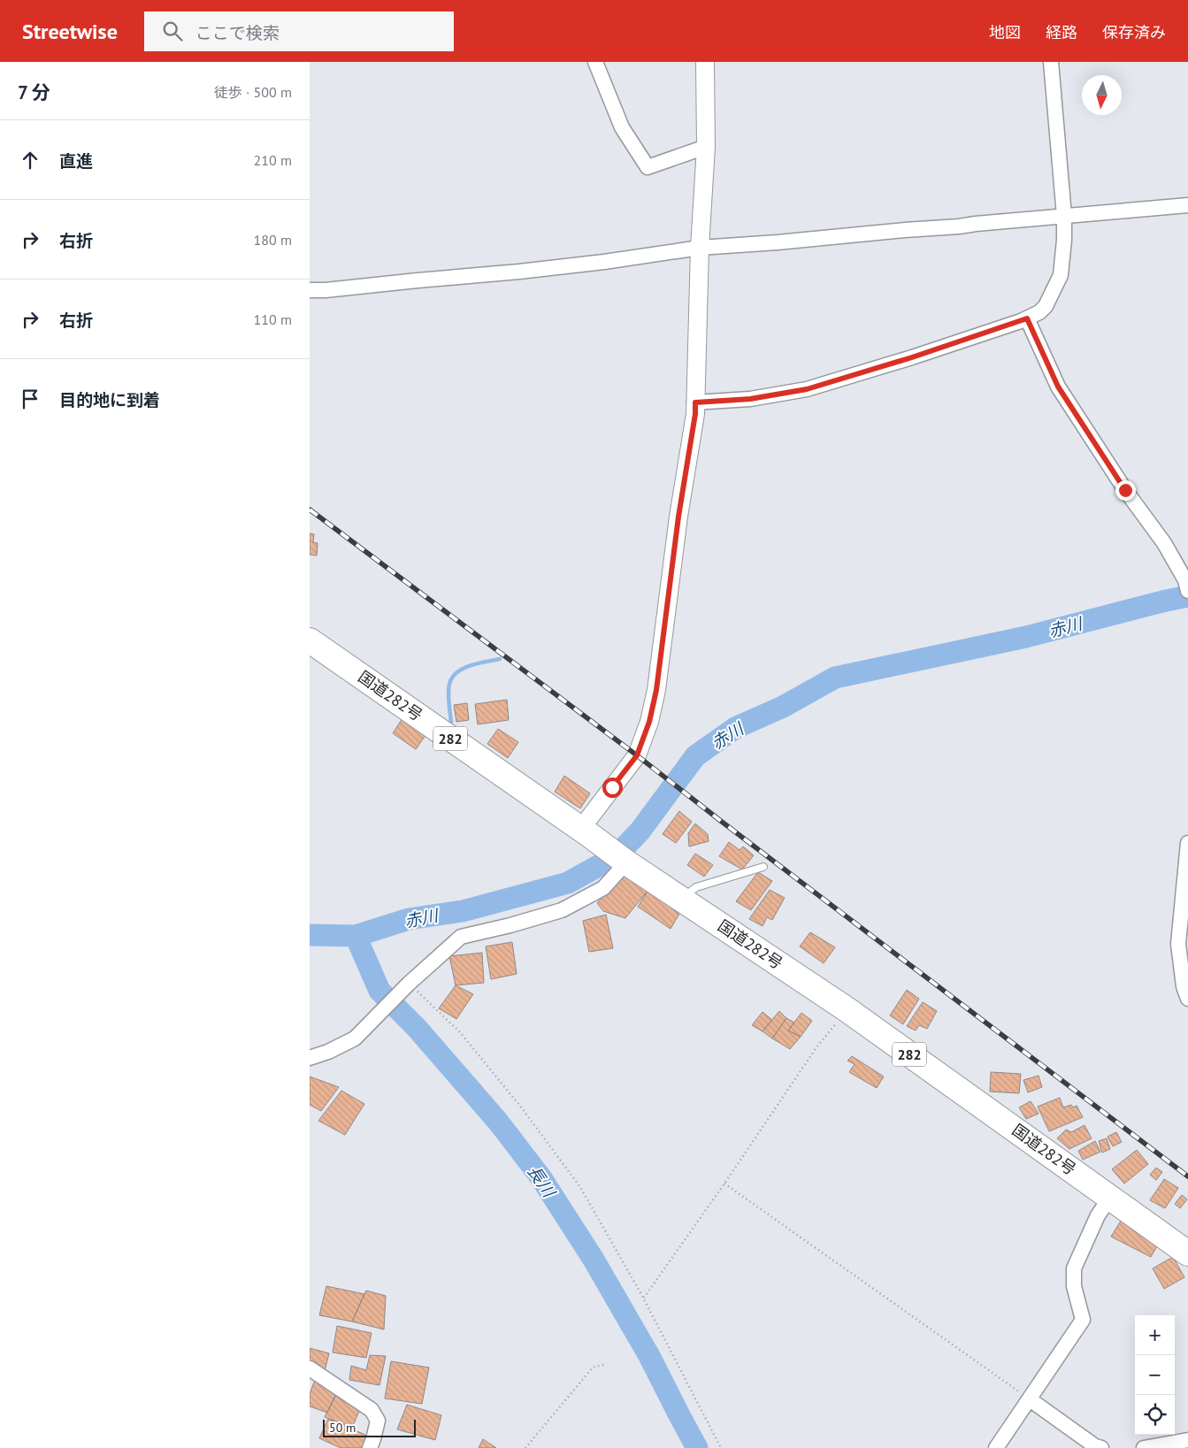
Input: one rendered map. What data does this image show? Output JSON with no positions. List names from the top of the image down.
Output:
{
  "streets": {
    "highway": ["国道282号", "282"]
  },
  "water": ["赤川", "長川"],
  "scale_bar": "50 m",
  "north": "bottom",
  "page": {
    "header": "Streetwise",
    "search": "ここで検索",
    "nav": ["地図", "経路", "保存済み"],
    "heading": ["7 分", "徒歩 · 500 m"],
    "list": [
      ["直進", "210 m"],
      ["右折", "180 m"],
      ["右折", "110 m"],
      "目的地に到着"
    ],
    "map_buttons": ["+", "−"],
    "scale": "50 m"
  }
}
